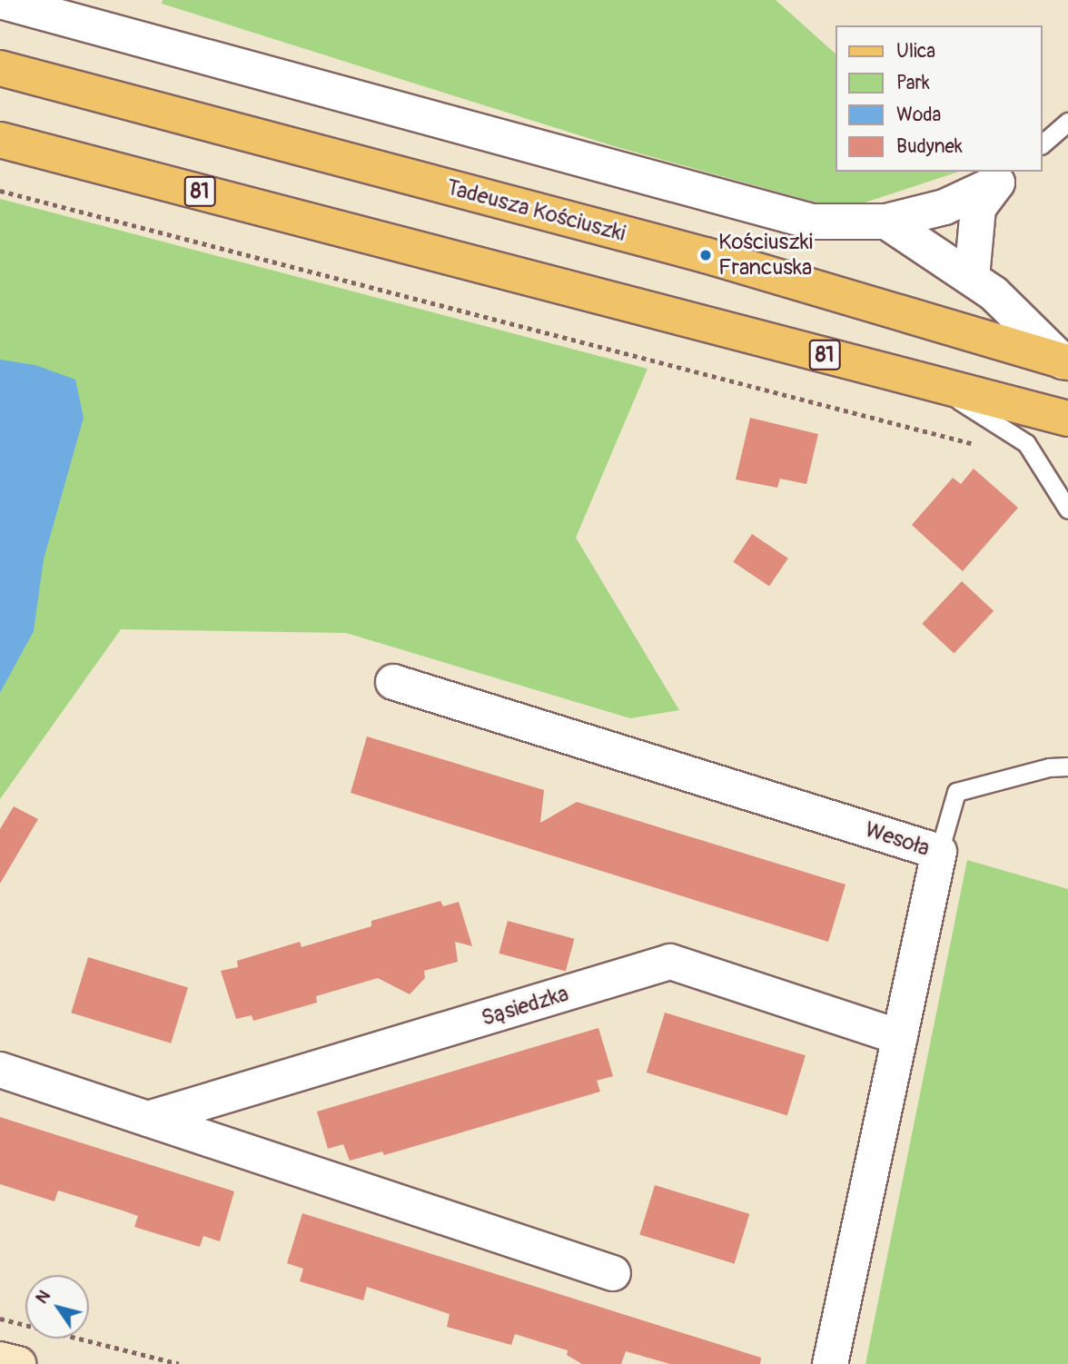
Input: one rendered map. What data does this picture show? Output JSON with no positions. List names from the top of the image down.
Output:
{
  "streets": {
    "main road": ["81", "Tadeusza Kościuszki"],
    "street": ["Wesoła", "Sąsiedzka"]
  },
  "crossings": [
    ["Wesoła", "Sąsiedzka"]
  ],
  "places": ["Kościuszki Francuska"],
  "legend": [
    "Ulica",
    "Park",
    "Woda",
    "Budynek"
  ],
  "north": "top left"
}
